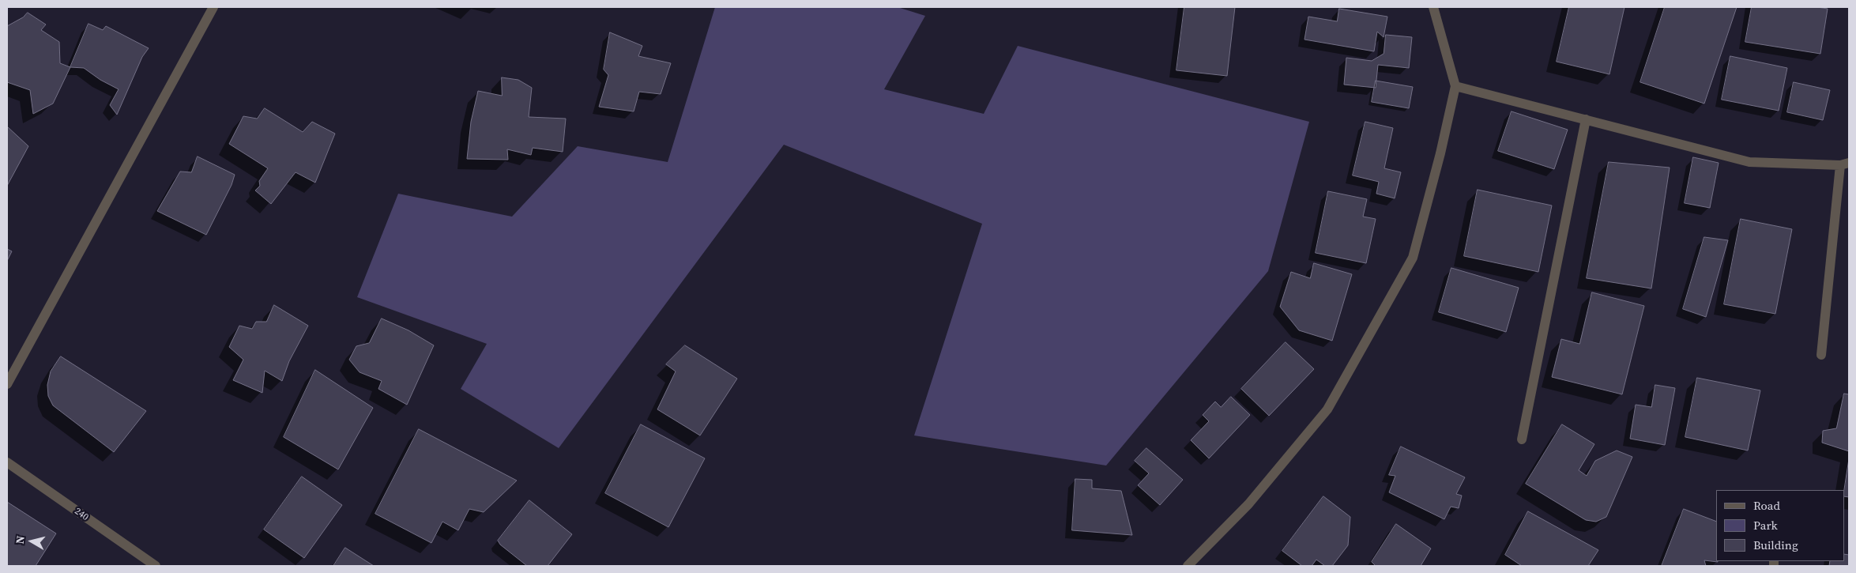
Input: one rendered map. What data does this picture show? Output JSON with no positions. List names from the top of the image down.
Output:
{
  "streets": {
    "street": ["240"]
  },
  "legend": ["Road", "Park", "Building"],
  "north": "left"
}
